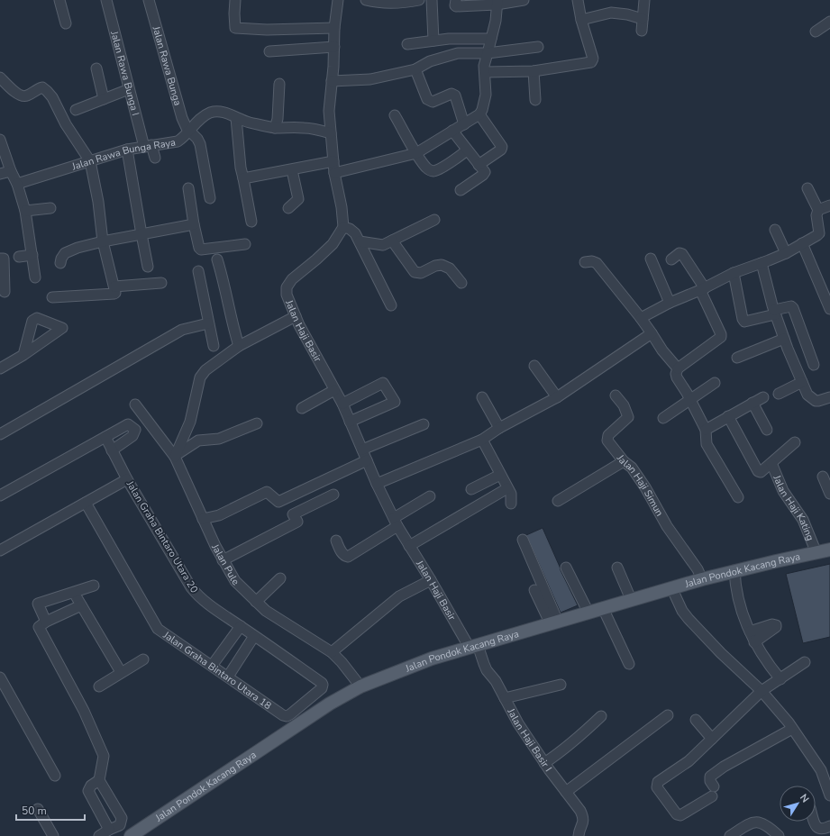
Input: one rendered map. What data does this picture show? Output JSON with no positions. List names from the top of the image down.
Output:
{
  "streets": {
    "main road": ["Jalan Pondok Kacang Raya"],
    "street": [
      "Jalan Rawa Bunga",
      "Jalan Rawa Bunga I",
      "Jalan Rawa Bunga Raya",
      "Jalan Haji Basir",
      "Jalan Haji Simun",
      "Jalan Haji Kating",
      "Jalan Graha Bintaro Utara 20",
      "Jalan Pule",
      "Jalan Graha Bintaro Utara 18",
      "Jalan Haji Basir I"
    ]
  },
  "crossings": [
    ["Jalan Rawa Bunga", "Jalan Rawa Bunga Raya"],
    ["Jalan Rawa Bunga I", "Jalan Rawa Bunga Raya"],
    ["Jalan Haji Basir", "Jalan Pondok Kacang Raya"],
    ["Jalan Haji Basir", "Jalan Haji Basir I"],
    ["Jalan Haji Simun", "Jalan Pondok Kacang Raya"],
    ["Jalan Haji Kating", "Jalan Pondok Kacang Raya"],
    ["Jalan Graha Bintaro Utara 20", "Jalan Graha Bintaro Utara 18"],
    ["Jalan Pule", "Jalan Pondok Kacang Raya"],
    ["Jalan Pondok Kacang Raya", "Jalan Haji Basir I"]
  ],
  "scale_bar": "50 m",
  "north": "top right"
}
